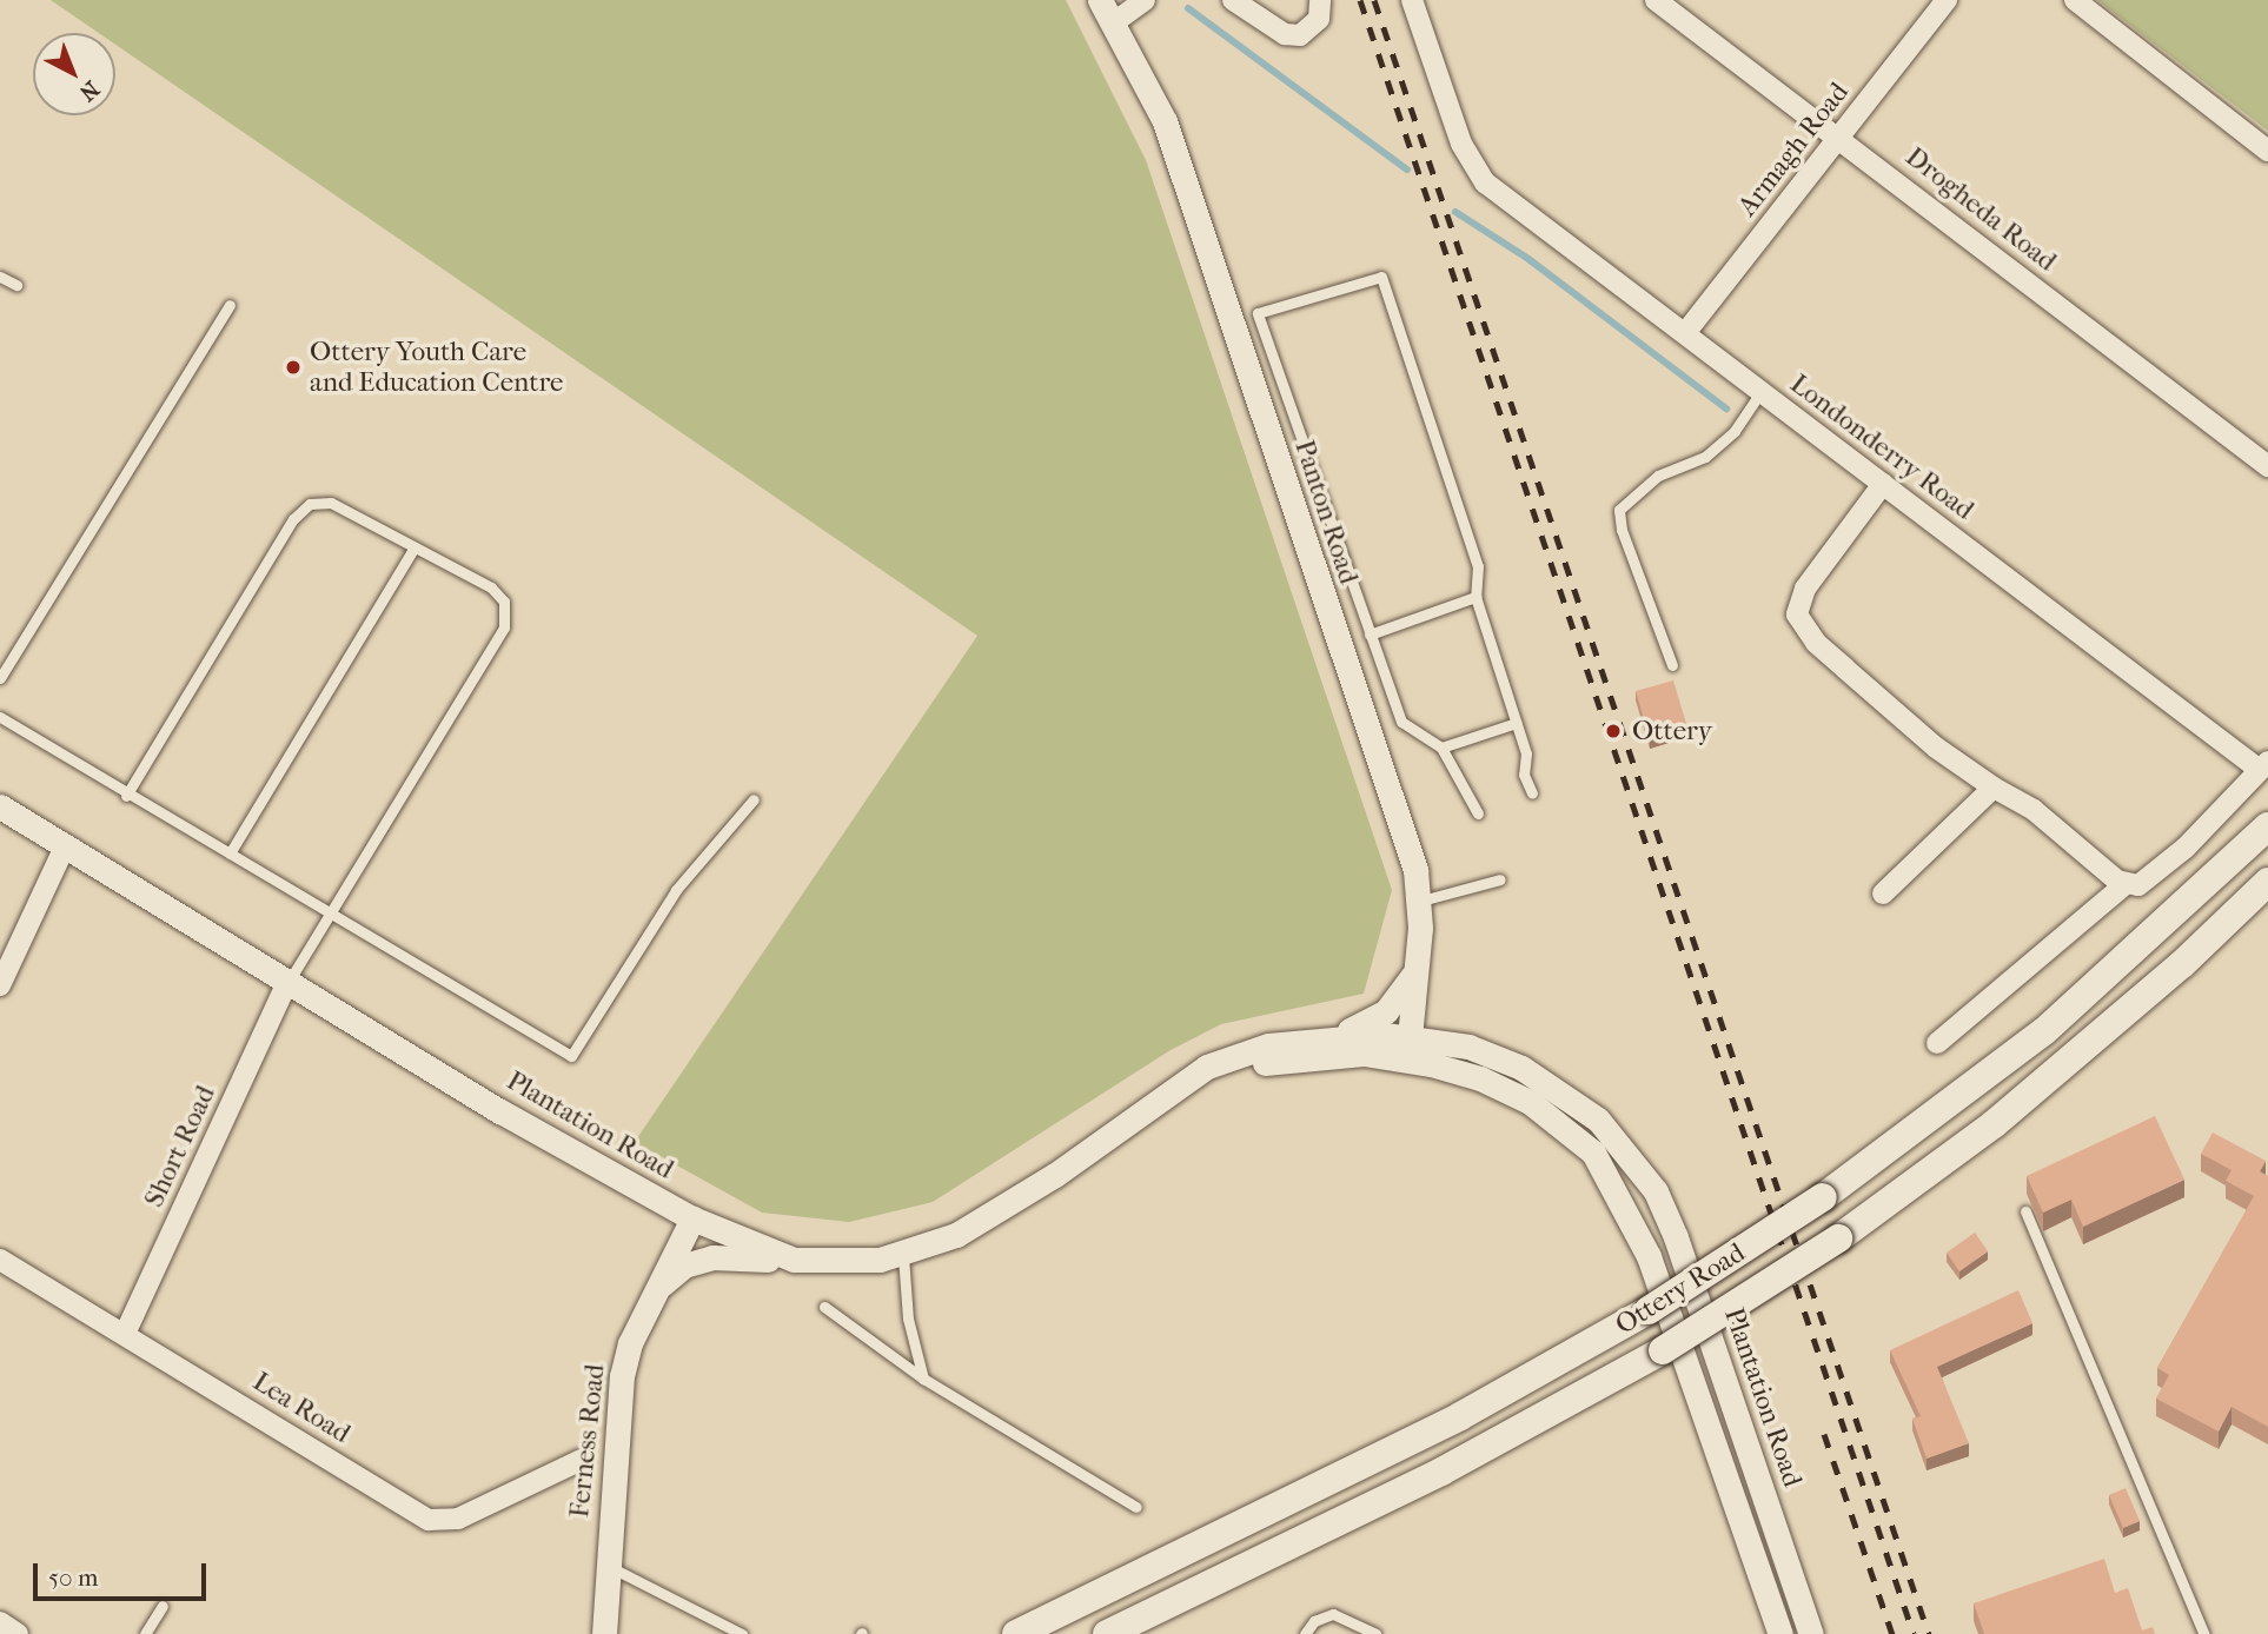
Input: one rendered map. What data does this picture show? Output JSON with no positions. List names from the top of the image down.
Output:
{
  "streets": {
    "main road": ["Ottery Road"],
    "street": [
      "Armagh Road",
      "Drogheda Road",
      "Londonderry Road",
      "Panton Road",
      "Plantation Road",
      "Short Road",
      "Lea Road",
      "Ferness Road"
    ]
  },
  "crossings": [
    ["Armagh Road", "Drogheda Road"],
    ["Armagh Road", "Londonderry Road"],
    ["Panton Road", "Plantation Road"],
    ["Plantation Road", "Short Road"],
    ["Plantation Road", "Ferness Road"],
    ["Short Road", "Lea Road"]
  ],
  "places": ["Ottery Youth Care and Education Centre", "Ottery"],
  "scale_bar": "50 m",
  "north": "bottom right"
}
